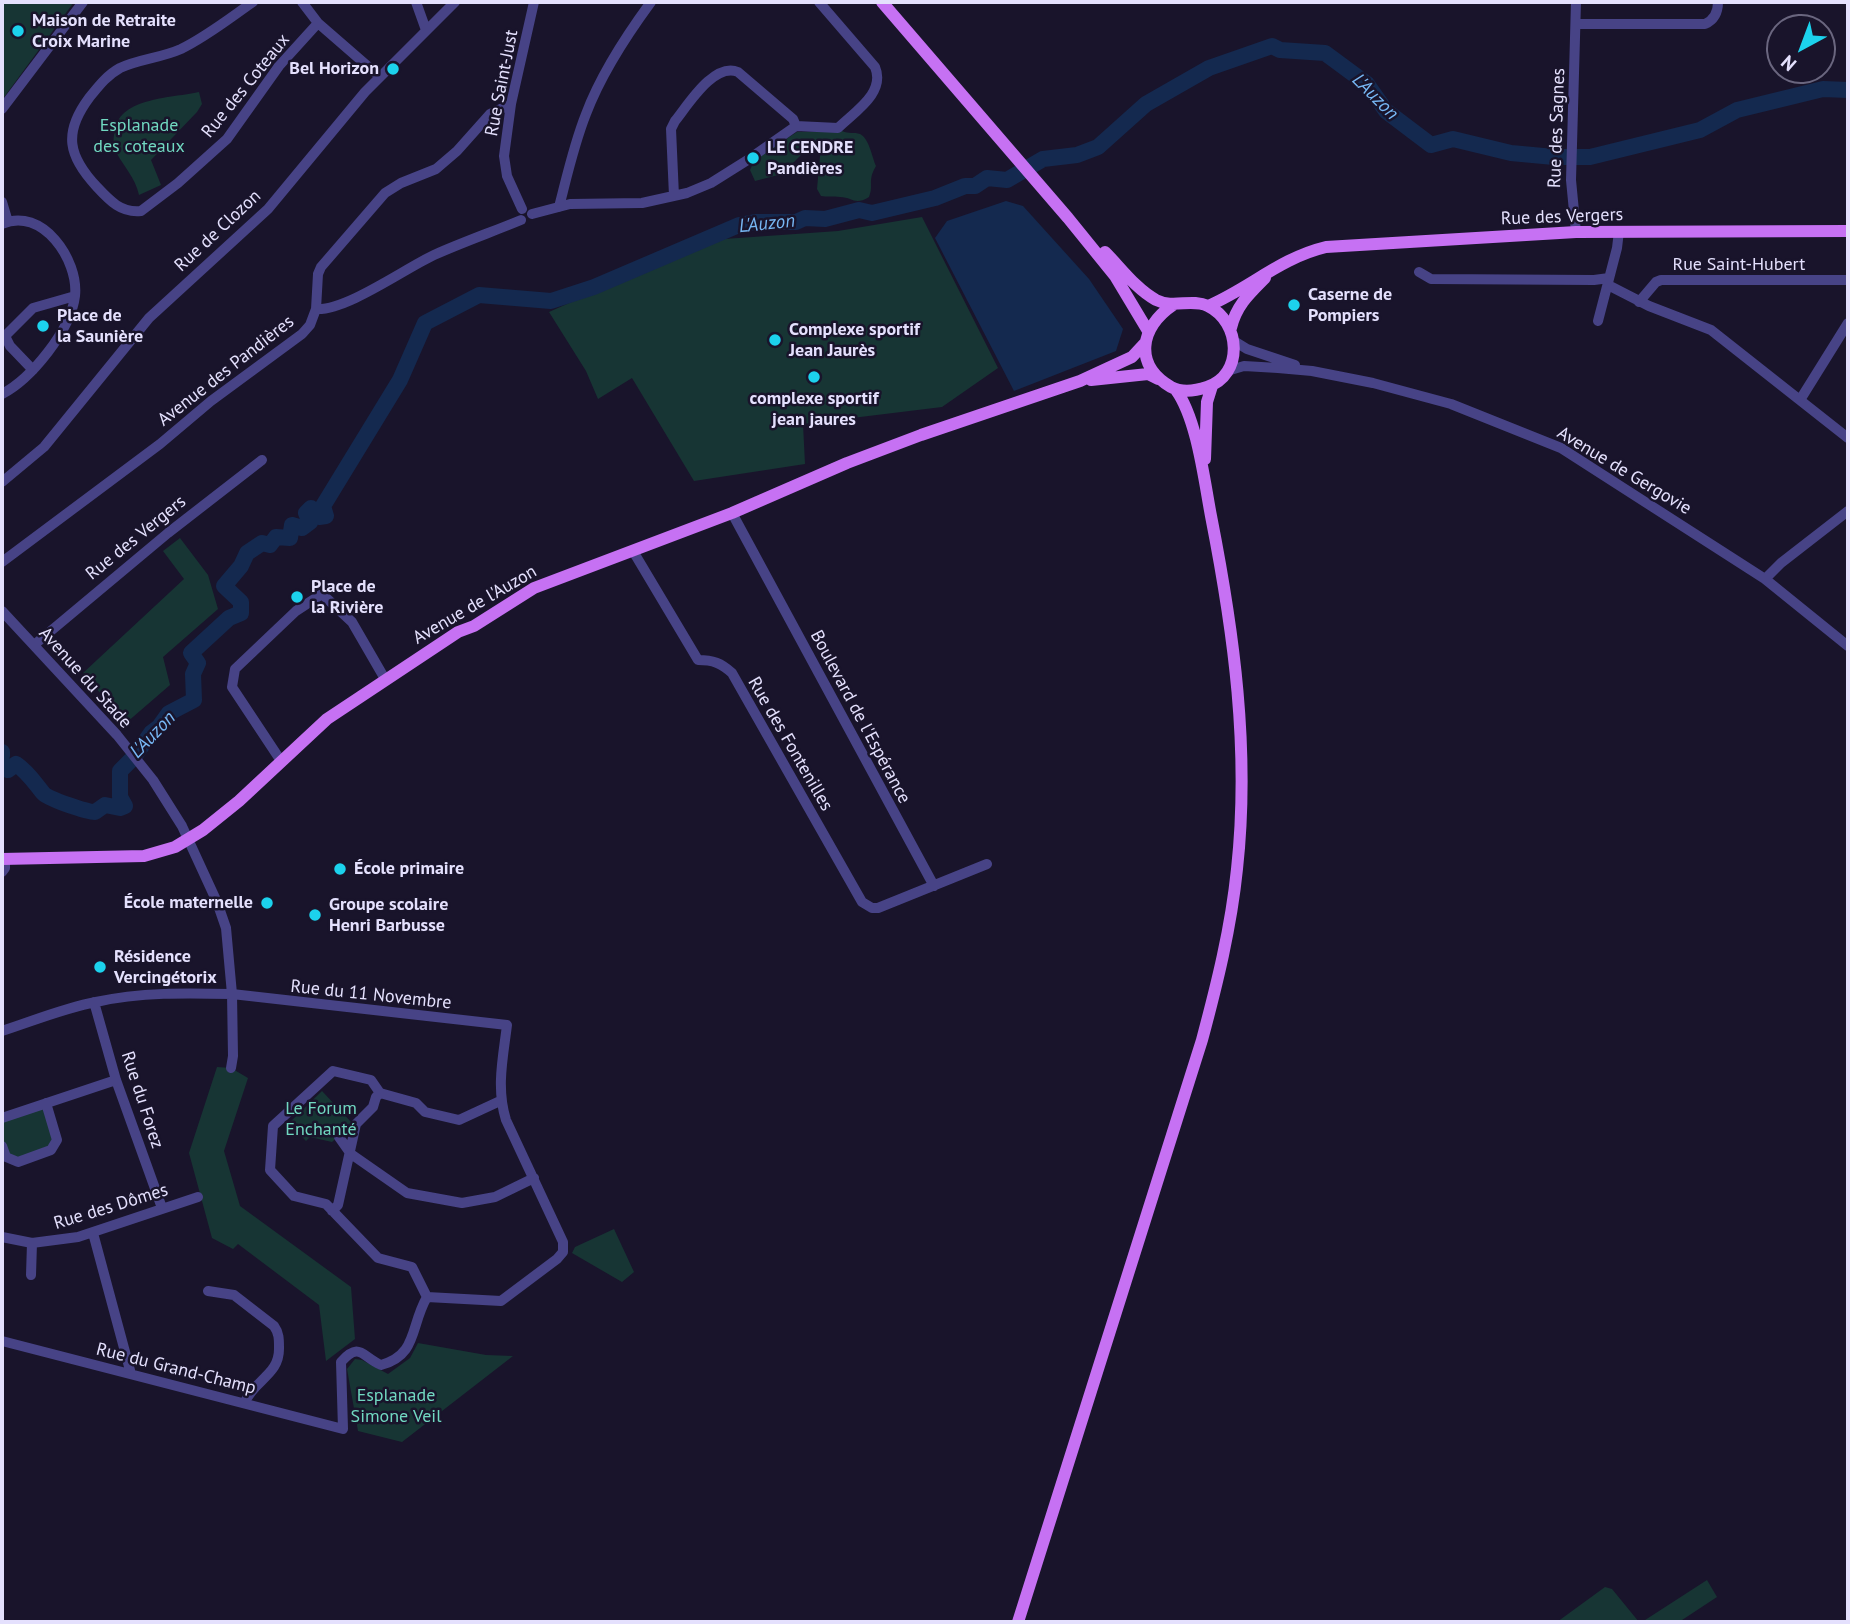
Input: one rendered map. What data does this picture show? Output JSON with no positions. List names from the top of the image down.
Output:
{
  "streets": {
    "main road": ["Rue des Vergers", "Avenue de l'Auzon"],
    "street": [
      "Rue Saint-Just",
      "Rue des Coteaux",
      "Rue des Sagnes",
      "Rue de Clozon",
      "Rue Saint-Hubert",
      "Avenue des Pandières",
      "Avenue de Gergovie",
      "Avenue du Stade",
      "Boulevard de l'Espérance",
      "Rue des Fontenilles",
      "Rue du 11 Novembre",
      "Rue du Forez",
      "Rue des Dômes",
      "Rue du Grand-Champ"
    ]
  },
  "crossings": [
    ["Rue Saint-Just", "Avenue des Pandières"],
    ["Rue des Sagnes", "Rue des Vergers"],
    ["Rue des Vergers", "Avenue du Stade"],
    ["Avenue de l'Auzon", "Avenue du Stade"],
    ["Avenue de l'Auzon", "Boulevard de l'Espérance"],
    ["Avenue de l'Auzon", "Rue des Fontenilles"],
    ["Avenue du Stade", "Rue du 11 Novembre"],
    ["Boulevard de l'Espérance", "Rue des Fontenilles"],
    ["Rue du 11 Novembre", "Rue du Forez"],
    ["Rue du Forez", "Rue des Dômes"]
  ],
  "water": ["L'Auzon"],
  "parks": ["Esplanade des coteaux", "Le Forum Enchanté", "Esplanade Simone Veil"],
  "places": [
    "Maison de Retraite Croix Marine",
    "Bel Horizon",
    "LE CENDRE Pandières",
    "Caserne de Pompiers",
    "Place de la Saunière",
    "Complexe sportif Jean Jaurès",
    "complexe sportif jean jaures",
    "Place de la Rivière",
    "École primaire",
    "École maternelle",
    "Groupe scolaire Henri Barbusse",
    "Résidence Vercingétorix"
  ],
  "north": "bottom left"
}
